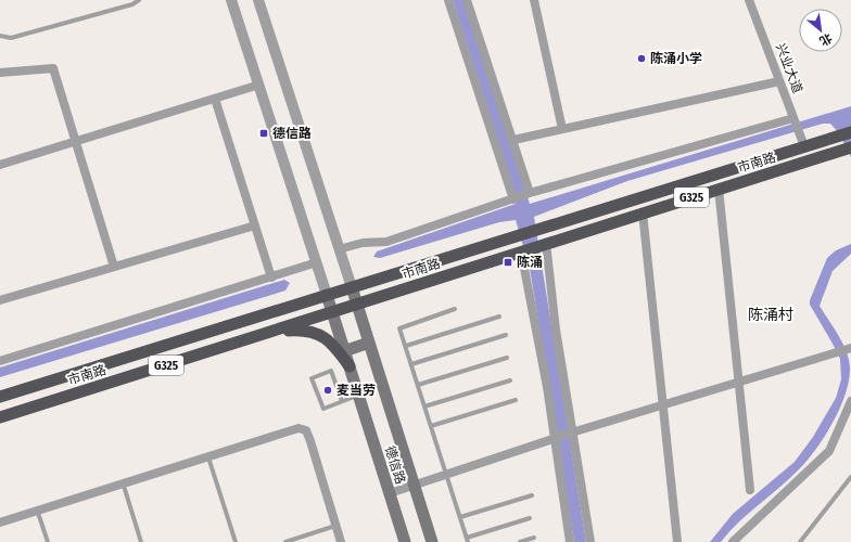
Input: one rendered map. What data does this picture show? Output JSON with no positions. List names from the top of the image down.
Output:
{
  "streets": {
    "highway": ["市南路", "G325"],
    "main road": ["德信路"],
    "street": ["兴业大道"]
  },
  "crossings": [
    ["兴业大道", "市南路"],
    ["市南路", "德信路"]
  ],
  "districts": ["陈涌村"],
  "places": {
    "other": ["陈涌小学", "麦当劳"],
    "transit": ["德信路", "陈涌"]
  },
  "north": "bottom right"
}
